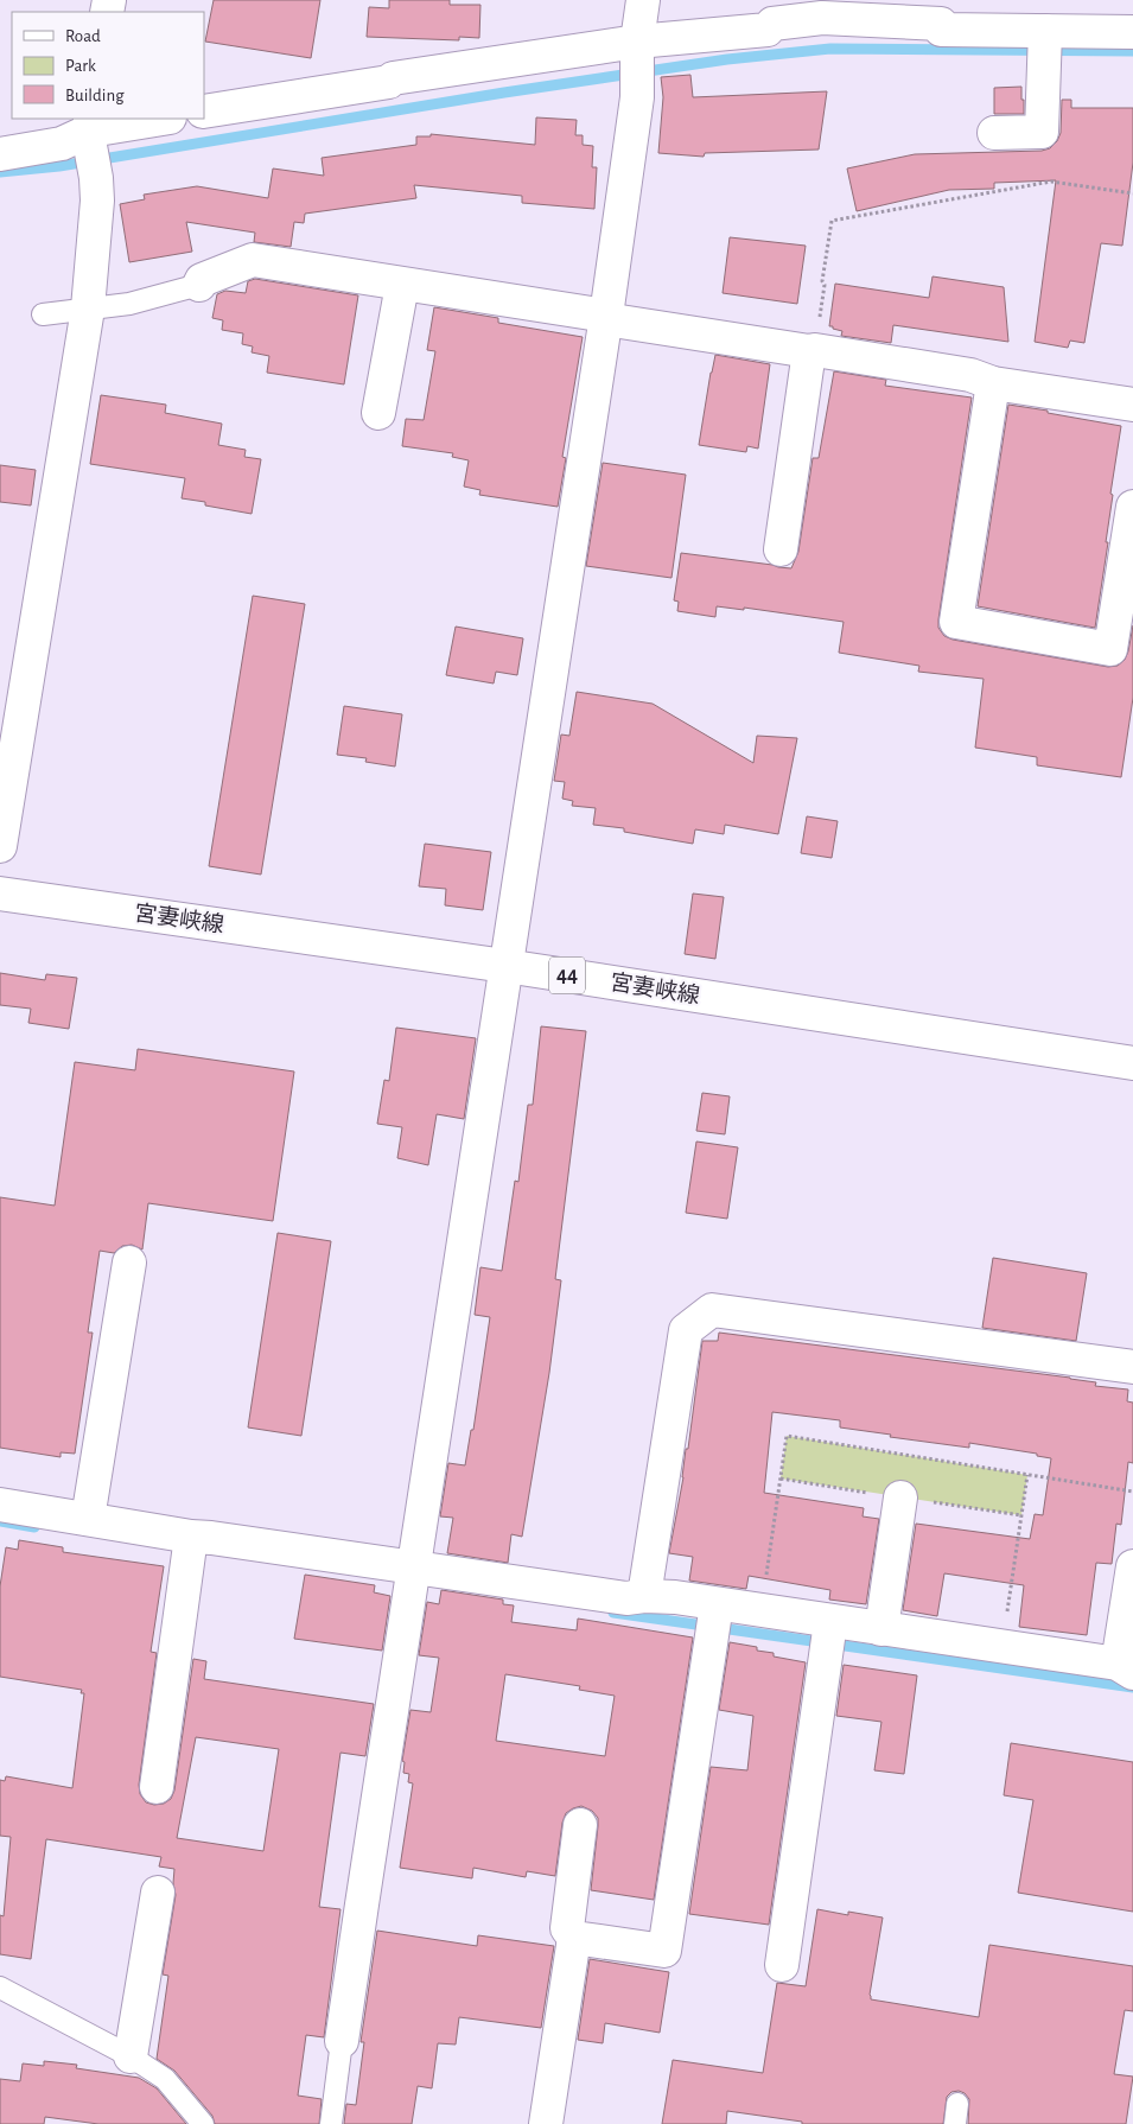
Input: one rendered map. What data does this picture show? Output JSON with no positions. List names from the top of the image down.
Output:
{
  "streets": {
    "street": ["宮妻峡線", "44"]
  },
  "legend": ["Road", "Park", "Building"]
}
